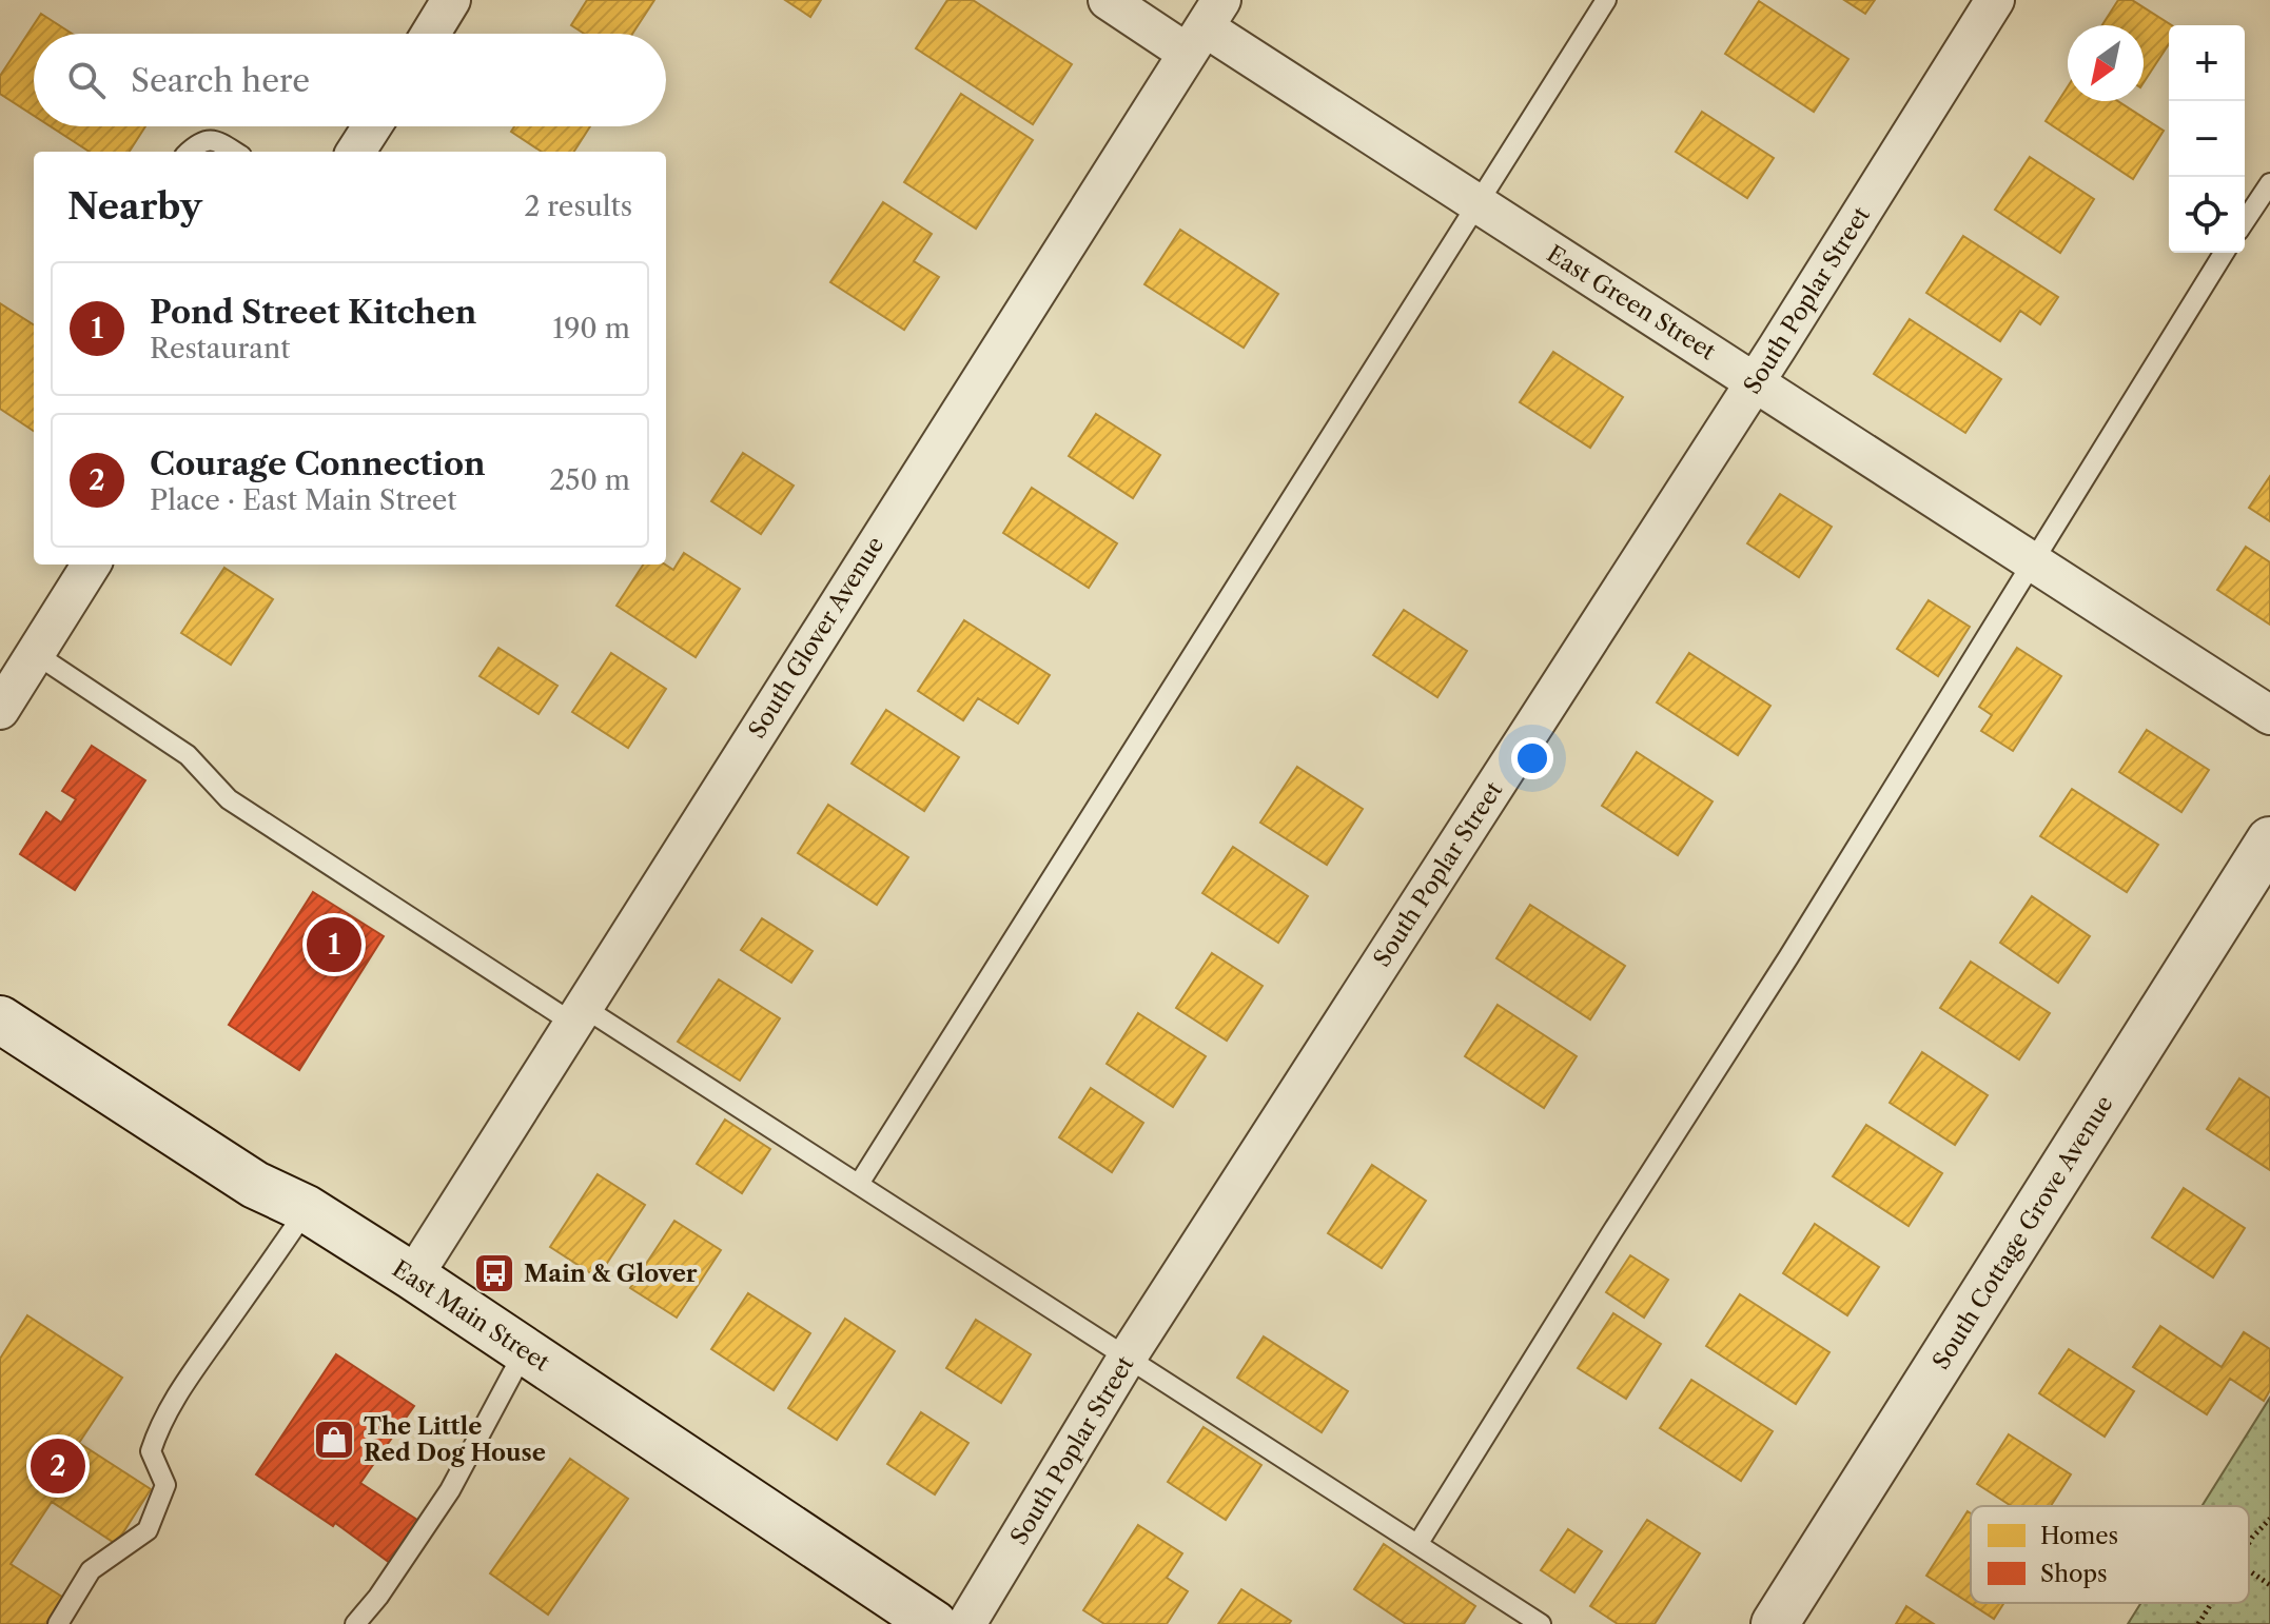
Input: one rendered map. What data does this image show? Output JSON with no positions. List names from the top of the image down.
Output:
{
  "streets": {
    "main road": ["South Cottage Grove Avenue", "East Main Street"],
    "street": ["South Poplar Street", "East Green Street", "South Glover Avenue"]
  },
  "crossings": [
    ["South Poplar Street", "East Green Street"],
    ["East Green Street", "South Glover Avenue"],
    ["South Glover Avenue", "East Main Street"]
  ],
  "places": {
    "bus stop": ["Main & Glover"],
    "shop": ["The Little Red Dog House"]
  },
  "legend": ["Homes", "Shops"],
  "north": "bottom left",
  "page": {
    "map_buttons": ["+", "−"],
    "search": "Search here",
    "heading": ["Nearby", "2 results"],
    "list": [
      {
        "mark": "1",
        "name": "Pond Street Kitchen",
        "note": "Restaurant",
        "value": "190 m"
      },
      {
        "mark": "2",
        "name": "Courage Connection",
        "note": "Place · East Main Street",
        "value": "250 m"
      }
    ],
    "pins": ["1", "2"]
  }
}
